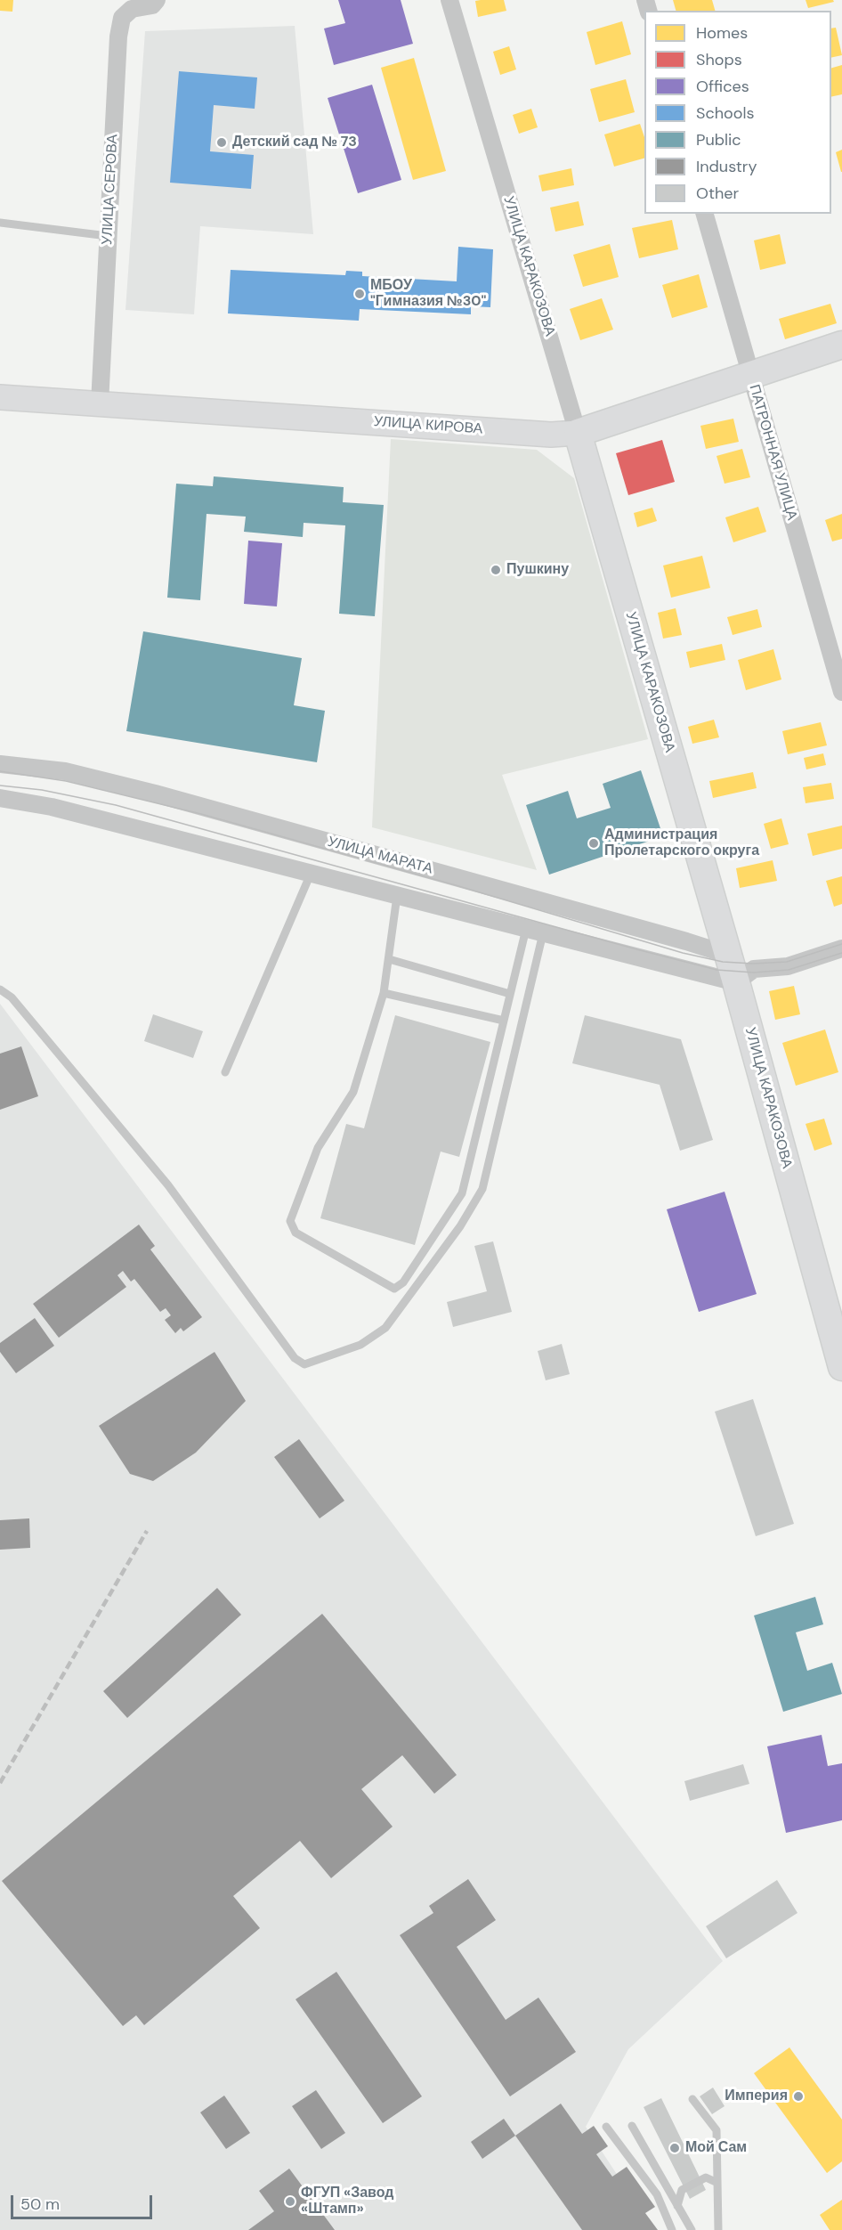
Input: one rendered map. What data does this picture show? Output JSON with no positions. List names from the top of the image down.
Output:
{
  "streets": {
    "main road": ["УЛИЦА КАРАКОЗОВА", "УЛИЦА КИРОВА"],
    "street": ["УЛИЦА СЕРОВА", "ПАТРОННАЯ УЛИЦА", "УЛИЦА МАРАТА"]
  },
  "crossings": [
    ["УЛИЦА СЕРОВА", "УЛИЦА КИРОВА"],
    ["УЛИЦА КАРАКОЗОВА", "УЛИЦА КИРОВА"],
    ["УЛИЦА КАРАКОЗОВА", "УЛИЦА МАРАТА"],
    ["УЛИЦА КИРОВА", "ПАТРОННАЯ УЛИЦА"]
  ],
  "places": [
    "Детский сад № 73",
    "МБОУ \"Гимназия №30\"",
    "Пушкину",
    "Администрация Пролетарского округа",
    "Империя",
    "Мой Сам",
    "ФГУП «Завод «Штамп»"
  ],
  "legend": [
    "Homes",
    "Shops",
    "Offices",
    "Schools",
    "Public",
    "Industry",
    "Other"
  ],
  "scale_bar": "50 m"
}
